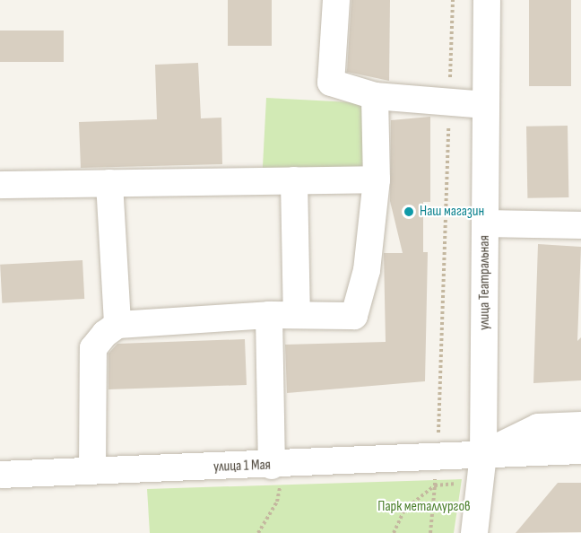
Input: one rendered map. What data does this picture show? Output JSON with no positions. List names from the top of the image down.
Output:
{
  "streets": {
    "street": ["улица Театральная", "улица 1 Мая"]
  },
  "crossings": [
    ["улица Театральная", "улица 1 Мая"]
  ],
  "parks": ["Парк металлургов"],
  "places": ["Наш магазин"]
}
